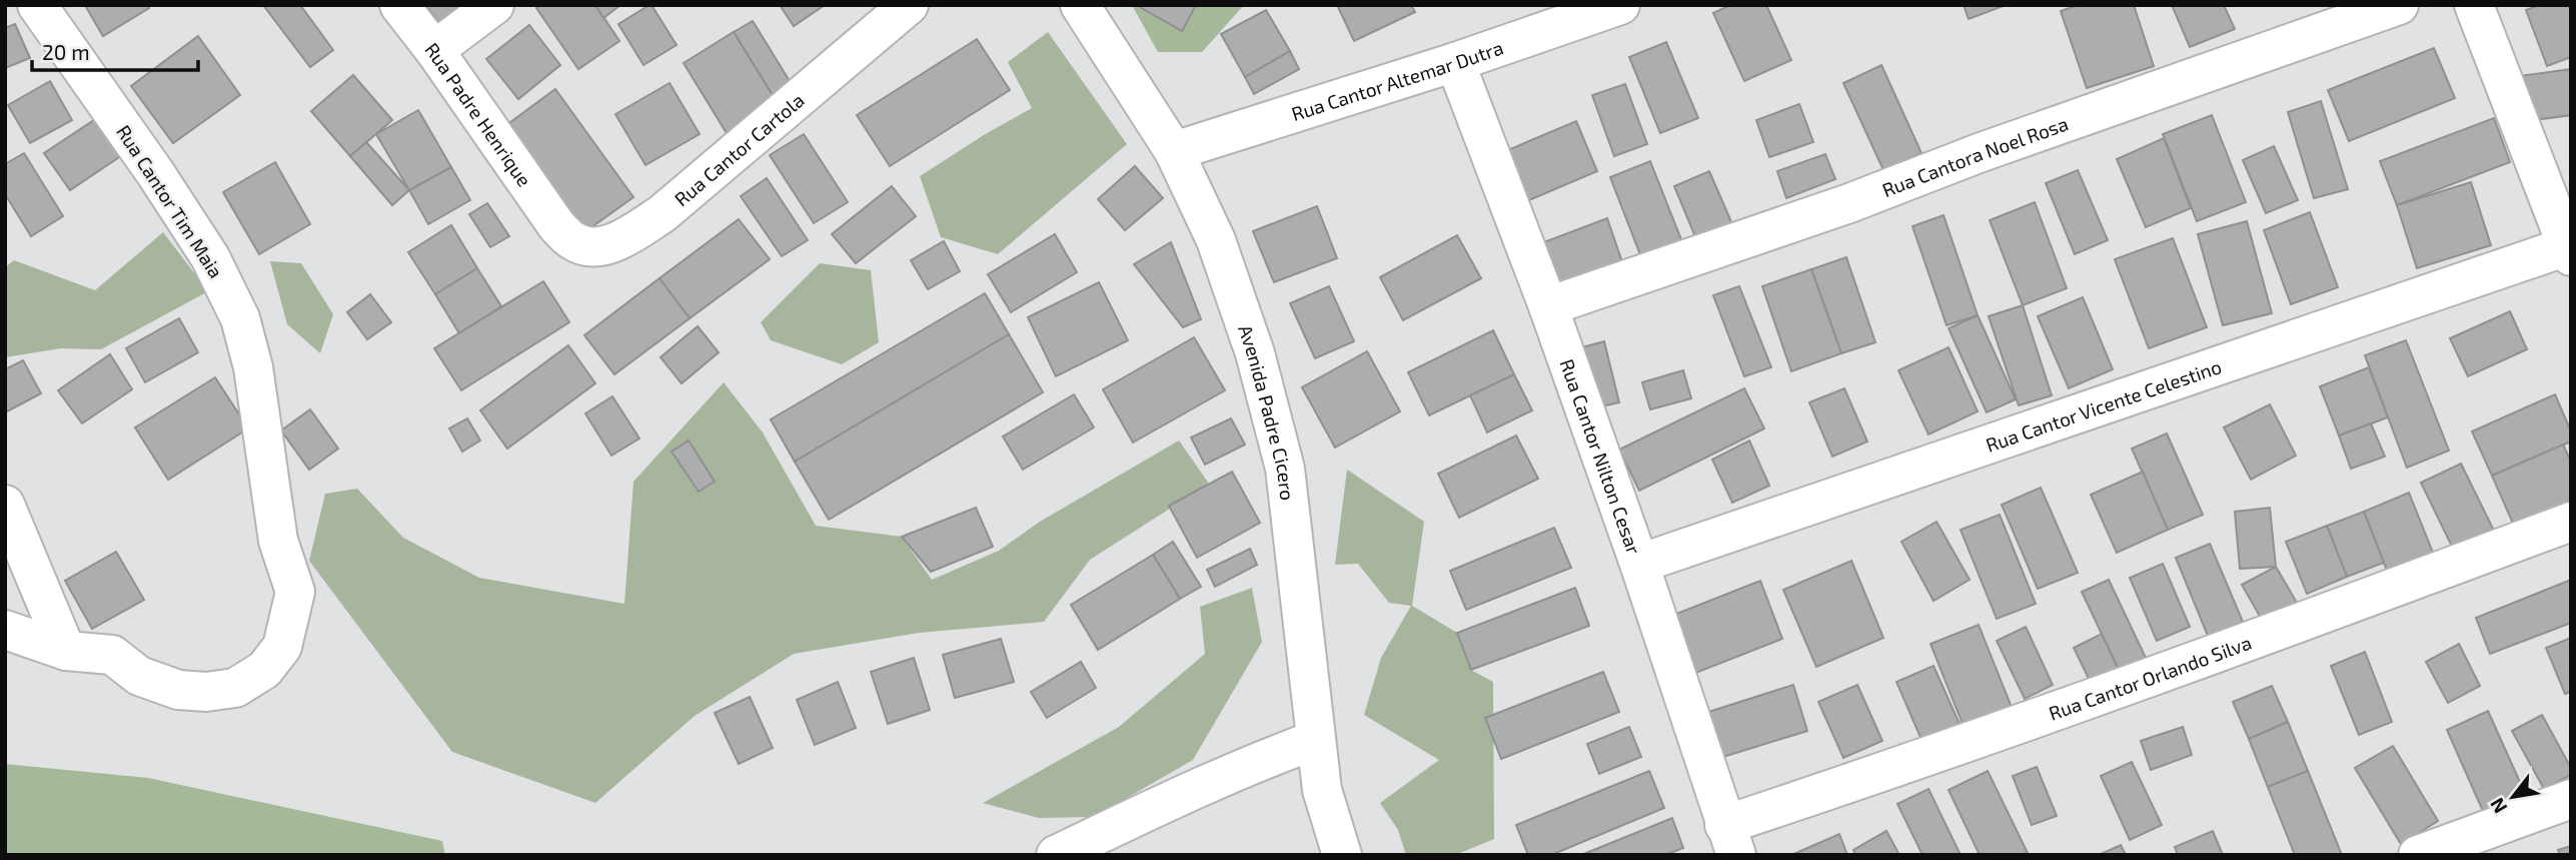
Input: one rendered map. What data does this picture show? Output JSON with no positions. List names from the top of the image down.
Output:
{
  "streets": {
    "street": [
      "Rua Cantor Altemar Dutra",
      "Rua Padre Henrique",
      "Rua Cantor Cartola",
      "Rua Cantora Noel Rosa",
      "Rua Cantor Tim Maia",
      "Rua Cantor Vicente Celestino",
      "Avenida Padre Cicero",
      "Rua Cantor Nilton Cesar",
      "Rua Cantor Orlando Silva"
    ]
  },
  "crossings": [
    ["Rua Cantor Altemar Dutra", "Avenida Padre Cicero"],
    ["Rua Cantor Altemar Dutra", "Rua Cantor Nilton Cesar"],
    ["Rua Padre Henrique", "Rua Cantor Cartola"],
    ["Rua Cantora Noel Rosa", "Rua Cantor Nilton Cesar"],
    ["Rua Cantor Vicente Celestino", "Rua Cantor Nilton Cesar"],
    ["Rua Cantor Nilton Cesar", "Rua Cantor Orlando Silva"]
  ],
  "scale_bar": "20 m",
  "north": "bottom left"
}
